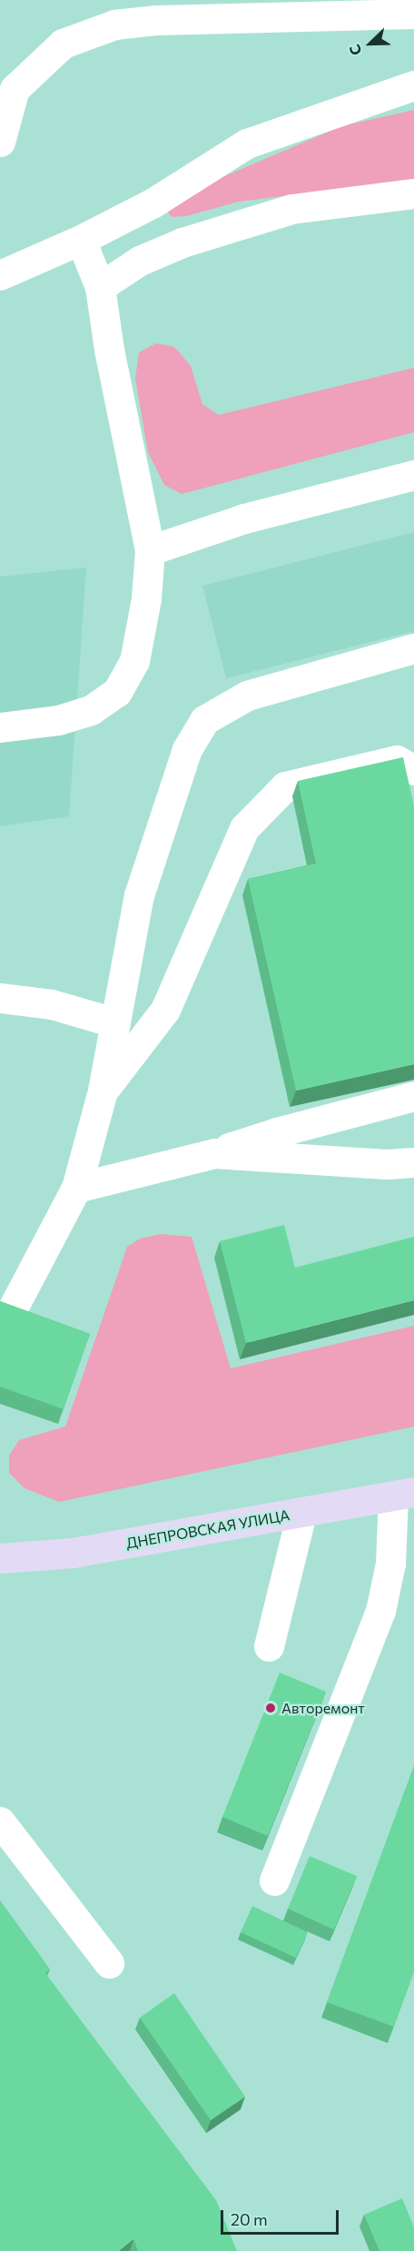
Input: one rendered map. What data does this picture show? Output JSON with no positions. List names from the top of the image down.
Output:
{
  "streets": {
    "main road": ["ДНЕПРОВСКАЯ УЛИЦА"]
  },
  "places": ["Авторемонт"],
  "scale_bar": "20 m",
  "north": "bottom left"
}
